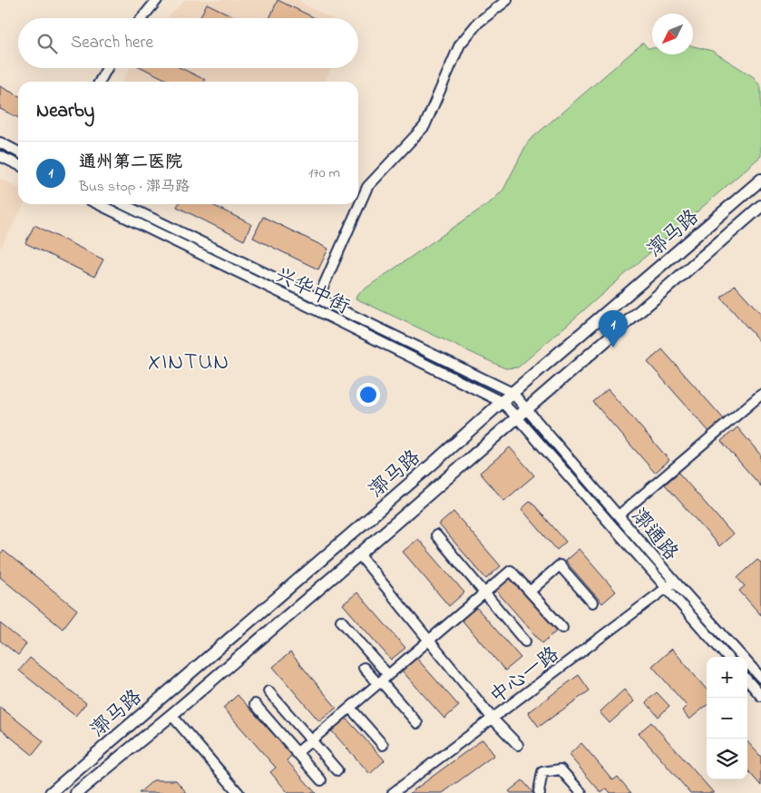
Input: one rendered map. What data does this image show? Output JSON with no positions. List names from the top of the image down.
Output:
{
  "streets": {
    "main road": ["漷马路"],
    "street": ["兴华中街", "漷通路", "中心一路"]
  },
  "crossings": [
    ["漷马路", "兴华中街"],
    ["漷马路", "漷通路"],
    ["兴华中街", "漷通路"],
    ["漷通路", "中心一路"]
  ],
  "districts": ["XINTUN"],
  "north": "bottom left",
  "page": {
    "search": "Search here",
    "heading": "Nearby",
    "list": [
      {
        "mark": "1",
        "name": "通州第二医院",
        "note": "Bus stop · 漷马路",
        "value": "170 m"
      }
    ],
    "pins": "1",
    "map_buttons": ["+", "−"]
  }
}
